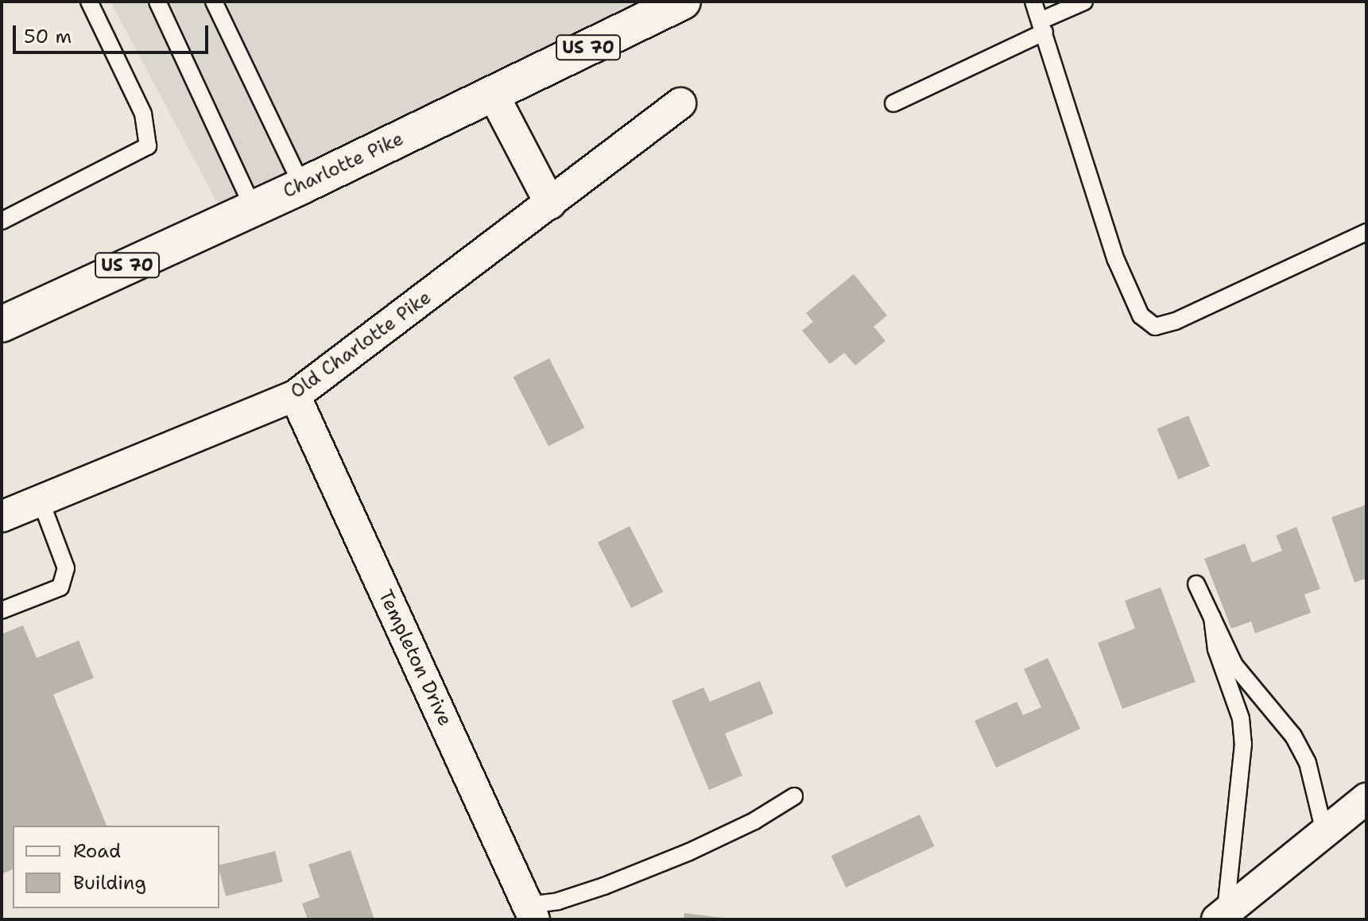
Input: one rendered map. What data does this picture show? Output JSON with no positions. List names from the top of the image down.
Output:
{
  "streets": {
    "main road": ["US 70", "Charlotte Pike"],
    "street": ["Old Charlotte Pike", "Templeton Drive"]
  },
  "crossings": [
    ["Old Charlotte Pike", "Templeton Drive"]
  ],
  "legend": ["Road", "Building"],
  "scale_bar": "50 m"
}
